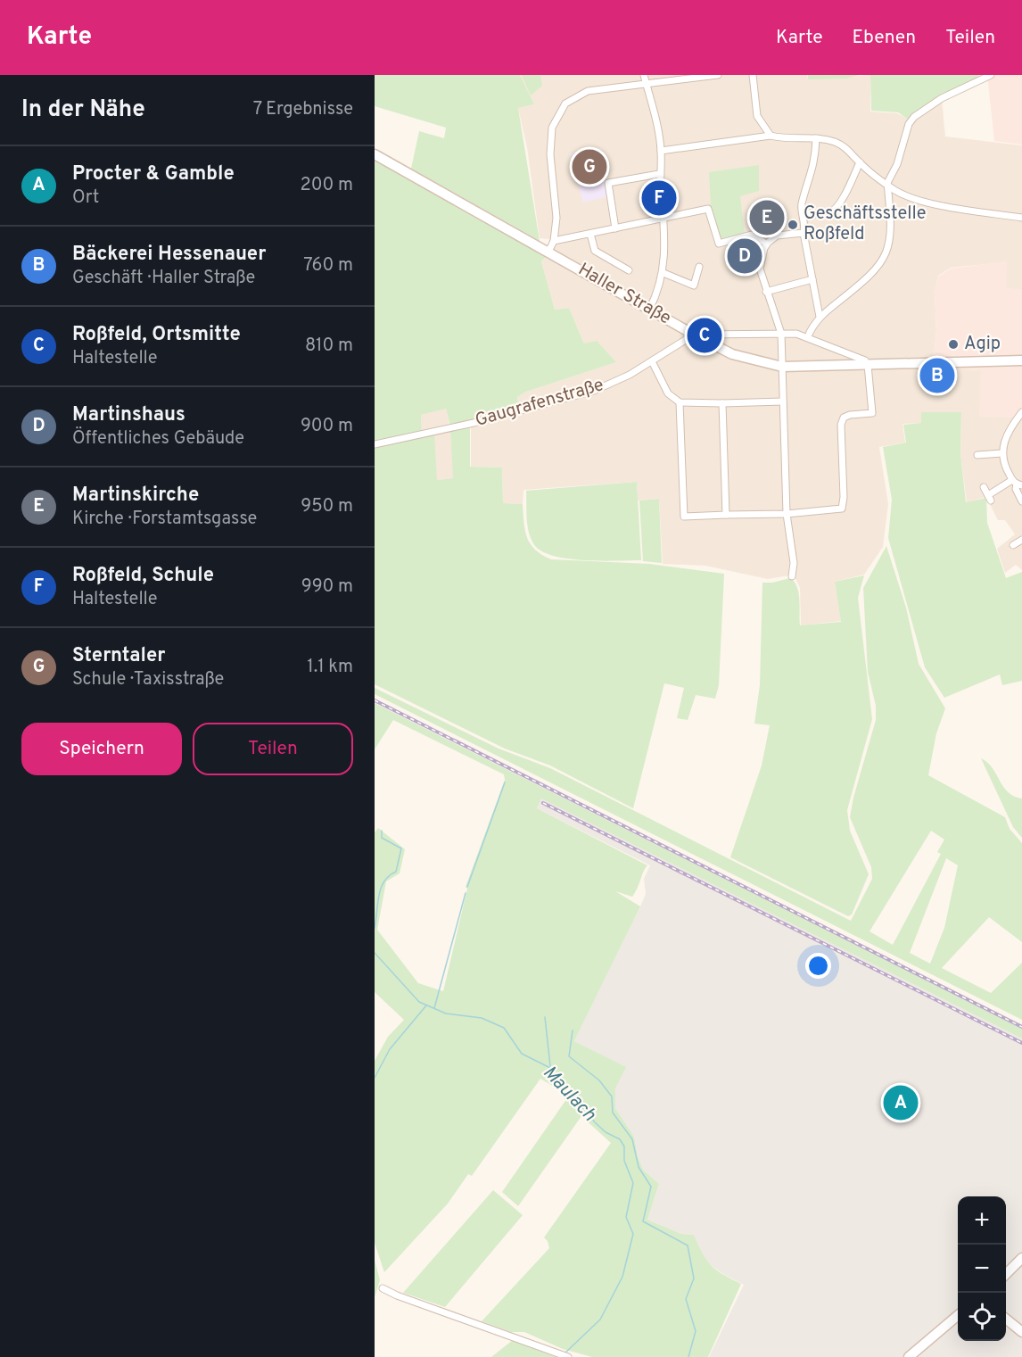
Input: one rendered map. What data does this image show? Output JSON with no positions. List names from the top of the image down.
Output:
{
  "streets": {
    "main road": ["Haller Straße"],
    "street": ["Gaugrafenstraße"]
  },
  "crossings": [
    ["Haller Straße", "Gaugrafenstraße"]
  ],
  "water": ["Maulach"],
  "places": ["Geschäftsstelle Roßfeld", "Agip"],
  "page": {
    "header": "Karte",
    "nav": ["Karte", "Ebenen", "Teilen"],
    "heading": ["In der Nähe", "7 Ergebnisse"],
    "list": [
      {
        "mark": "A",
        "name": "Procter & Gamble",
        "note": "Ort",
        "value": "200 m"
      },
      {
        "mark": "B",
        "name": "Bäckerei Hessenauer",
        "note": "Geschäft · Haller Straße",
        "value": "760 m"
      },
      {
        "mark": "C",
        "name": "Roßfeld, Ortsmitte",
        "note": "Haltestelle",
        "value": "810 m"
      },
      {
        "mark": "D",
        "name": "Martinshaus",
        "note": "Öffentliches Gebäude",
        "value": "900 m"
      },
      {
        "mark": "E",
        "name": "Martinskirche",
        "note": "Kirche · Forstamtsgasse",
        "value": "950 m"
      },
      {
        "mark": "F",
        "name": "Roßfeld, Schule",
        "note": "Haltestelle",
        "value": "990 m"
      },
      {
        "mark": "G",
        "name": "Sterntaler",
        "note": "Schule · Taxisstraße",
        "value": "1.1 km"
      }
    ],
    "pins": [
      "G",
      "F",
      "E",
      "D",
      "C",
      "B",
      "A"
    ],
    "buttons": ["Speichern", "Teilen"],
    "map_buttons": ["+", "−"]
  }
}
